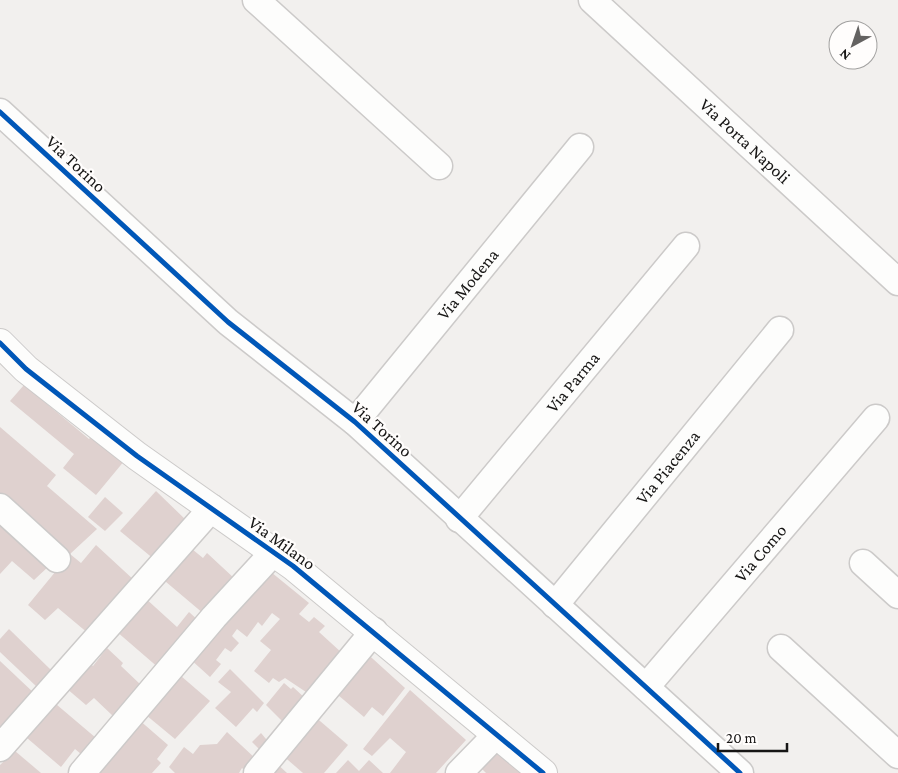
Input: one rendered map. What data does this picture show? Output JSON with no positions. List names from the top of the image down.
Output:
{
  "streets": {
    "street": [
      "Via Porta Napoli",
      "Via Torino",
      "Via Modena",
      "Via Parma",
      "Via Piacenza",
      "Via Milano",
      "Via Como"
    ]
  },
  "crossings": [
    ["Via Torino", "Via Modena"],
    ["Via Torino", "Via Parma"],
    ["Via Torino", "Via Piacenza"],
    ["Via Torino", "Via Como"]
  ],
  "scale_bar": "20 m",
  "north": "bottom left"
}
